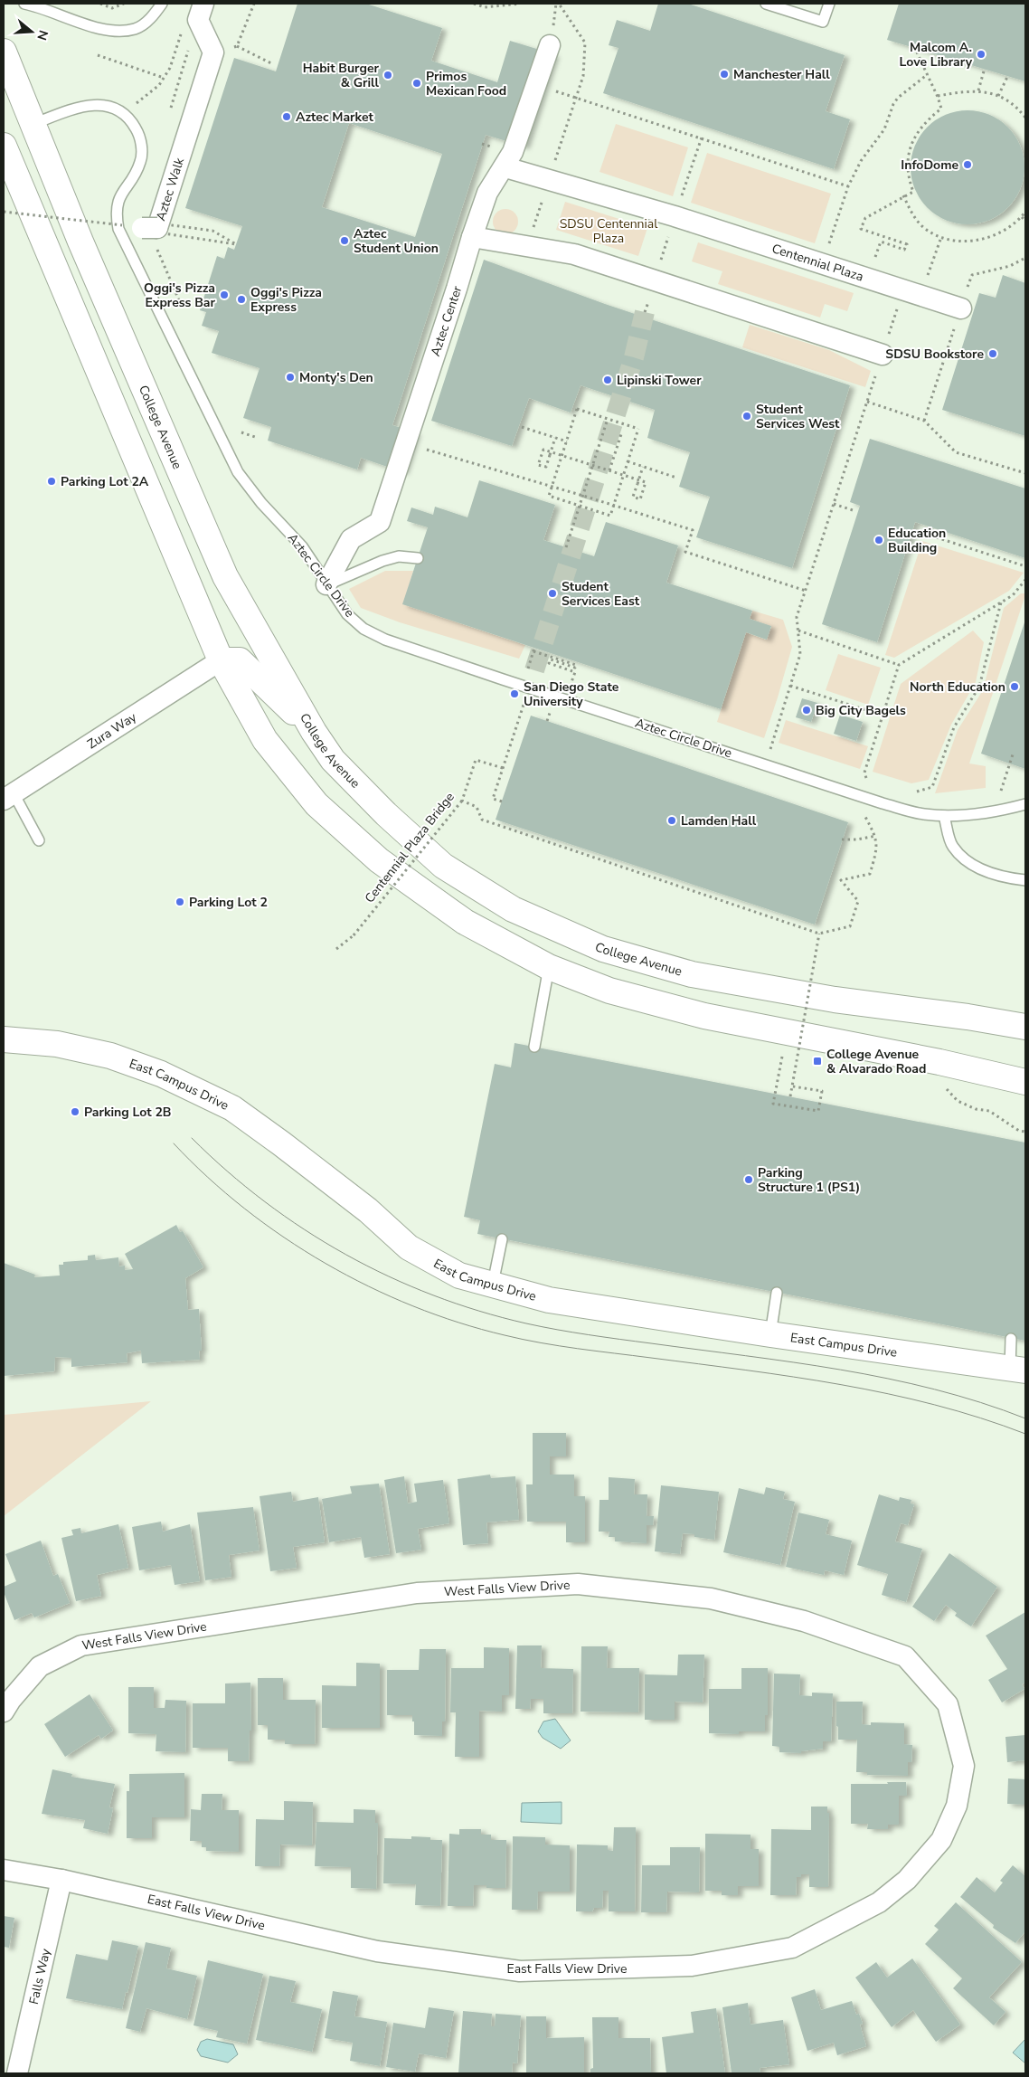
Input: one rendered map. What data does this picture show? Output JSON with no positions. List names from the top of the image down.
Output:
{
  "streets": {
    "main road": ["College Avenue", "East Campus Drive"],
    "street": [
      "Aztec Walk",
      "Centennial Plaza",
      "Aztec Center",
      "Zura Way",
      "West Falls View Drive",
      "East Falls View Drive",
      "Falls Way"
    ],
    "lane": ["Aztec Circle Drive"],
    "path": ["Centennial Plaza Bridge"]
  },
  "crossings": [
    ["Centennial Plaza", "Aztec Center"],
    ["Aztec Center", "Aztec Circle Drive"],
    ["College Avenue", "Aztec Circle Drive"],
    ["West Falls View Drive", "East Falls View Drive"],
    ["East Falls View Drive", "Falls Way"]
  ],
  "parks": ["SDSU Centennial Plaza"],
  "places": {
    "other": [
      "Malcom A. Love Library",
      "Manchester Hall",
      "Habit Burger & Grill",
      "Primos Mexican Food",
      "Aztec Market",
      "InfoDome",
      "Aztec Student Union",
      "Oggi's Pizza Express Bar",
      "Oggi's Pizza Express",
      "SDSU Bookstore",
      "Monty's Den",
      "Lipinski Tower",
      "Student Services West",
      "Parking Lot 2A",
      "Education Building",
      "Student Services East",
      "North Education",
      "San Diego State University",
      "Big City Bagels",
      "Lamden Hall",
      "Parking Lot 2",
      "Parking Lot 2B",
      "Parking Structure 1 (PS1)"
    ],
    "transit": ["College Avenue & Alvarado Road"]
  },
  "north": "right"
}
